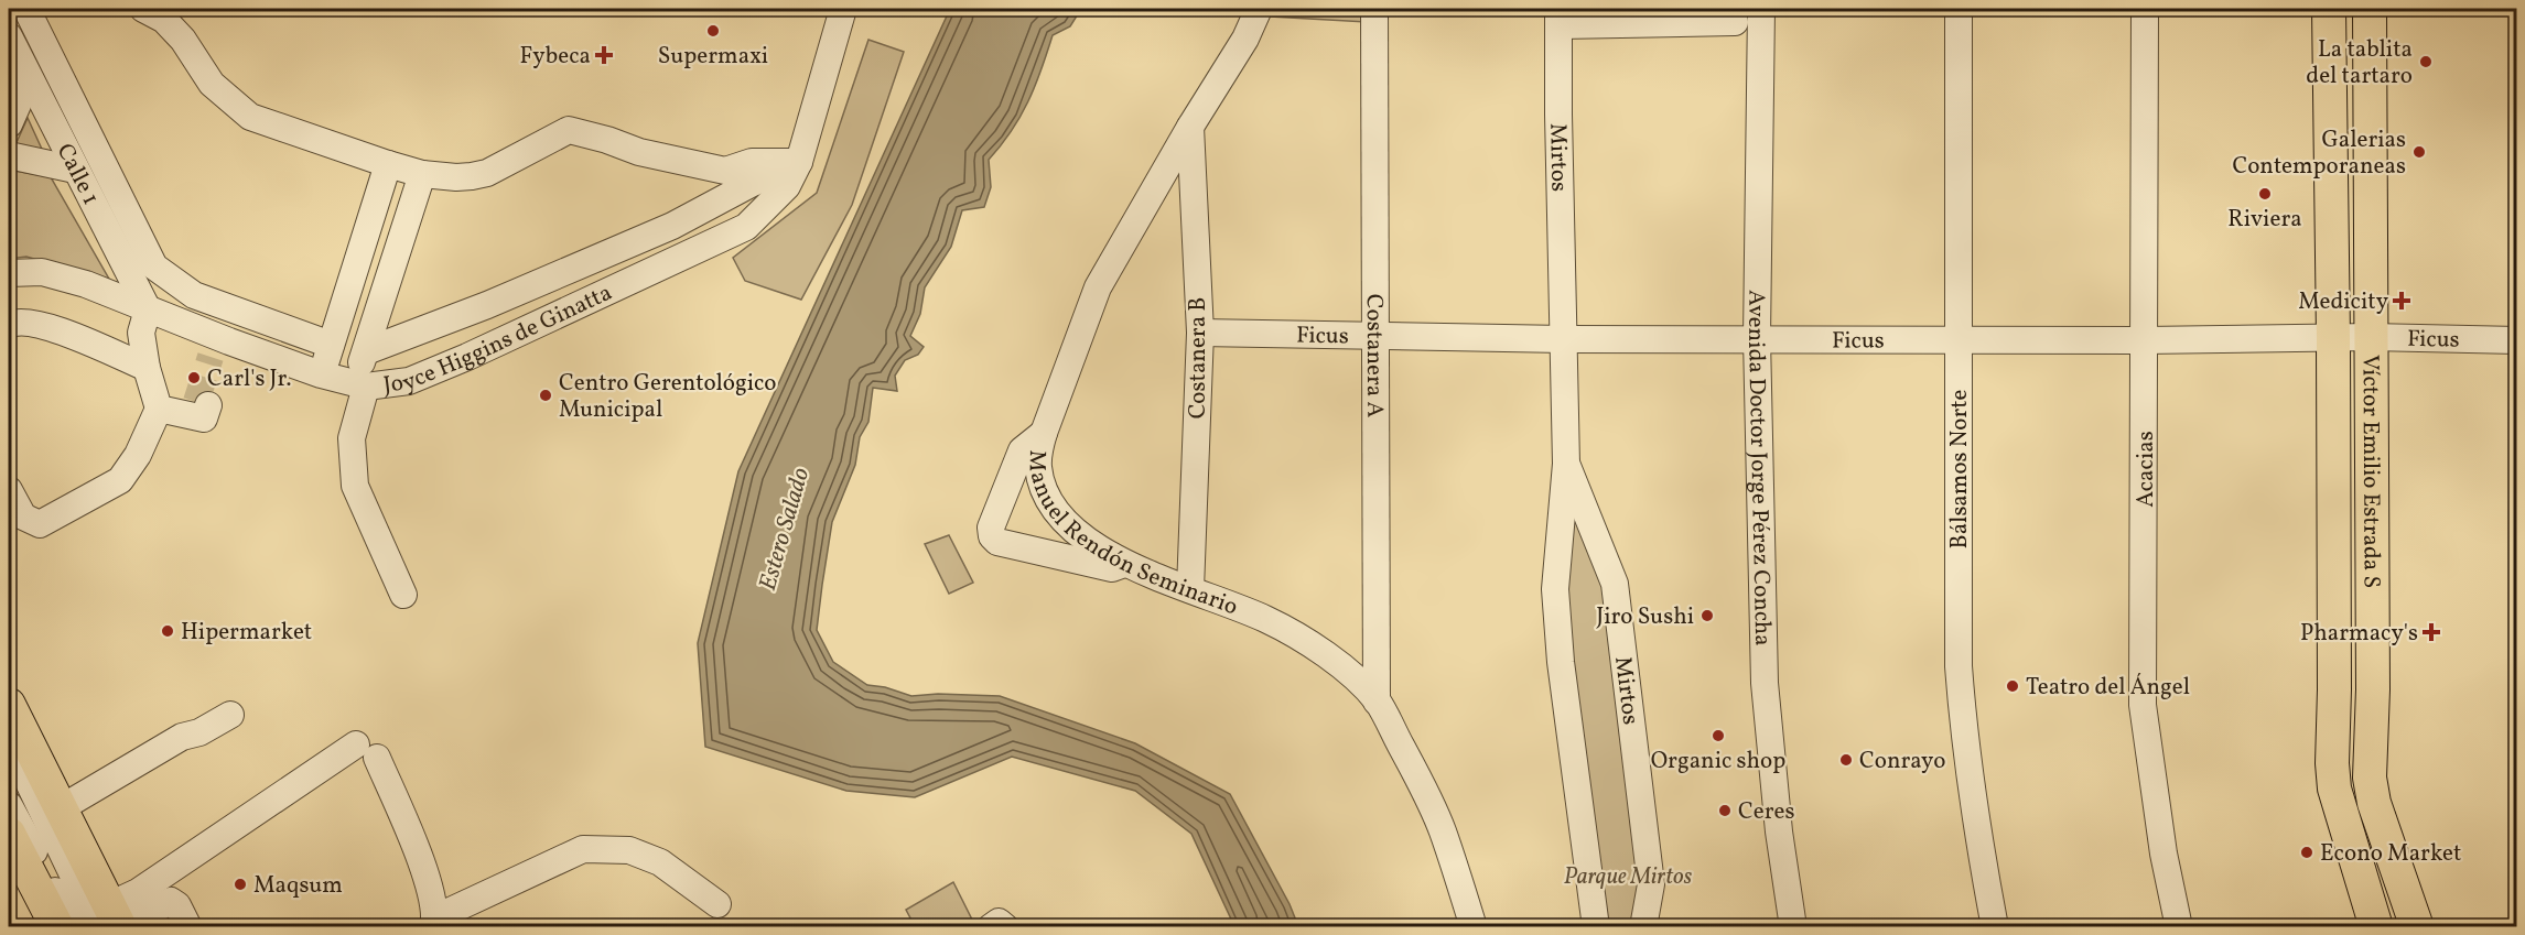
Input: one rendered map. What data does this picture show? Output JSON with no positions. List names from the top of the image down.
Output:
{
  "streets": {
    "main road": ["Víctor Emilio Estrada S"],
    "street": [
      "Mirtos",
      "Calle 1",
      "Joyce Higgins de Ginatta",
      "Ficus",
      "Costanera A",
      "Costanera B",
      "Avenida Doctor Jorge Pérez Concha",
      "Bálsamos Norte",
      "Acacias",
      "Manuel Rendón Seminario"
    ]
  },
  "crossings": [
    ["Mirtos", "Ficus"],
    ["Calle 1", "Joyce Higgins de Ginatta"],
    ["Ficus", "Costanera A"],
    ["Ficus", "Costanera B"],
    ["Ficus", "Avenida Doctor Jorge Pérez Concha"],
    ["Ficus", "Bálsamos Norte"],
    ["Ficus", "Acacias"],
    ["Ficus", "Víctor Emilio Estrada S"],
    ["Costanera A", "Manuel Rendón Seminario"],
    ["Costanera B", "Manuel Rendón Seminario"]
  ],
  "water": ["Estero Salado"],
  "parks": ["Parque Mirtos"],
  "places": {
    "other": [
      "Supermaxi",
      "La tablita del tartaro",
      "Galerias Contemporaneas",
      "Riviera",
      "Carl's Jr.",
      "Centro Gerentológico Municipal",
      "Jiro Sushi",
      "Hipermarket",
      "Teatro del Ángel",
      "Organic shop",
      "Conrayo",
      "Ceres",
      "Econo Market",
      "Maqsum"
    ],
    "health": ["Fybeca", "Medicity", "Pharmacy's"]
  }
}
